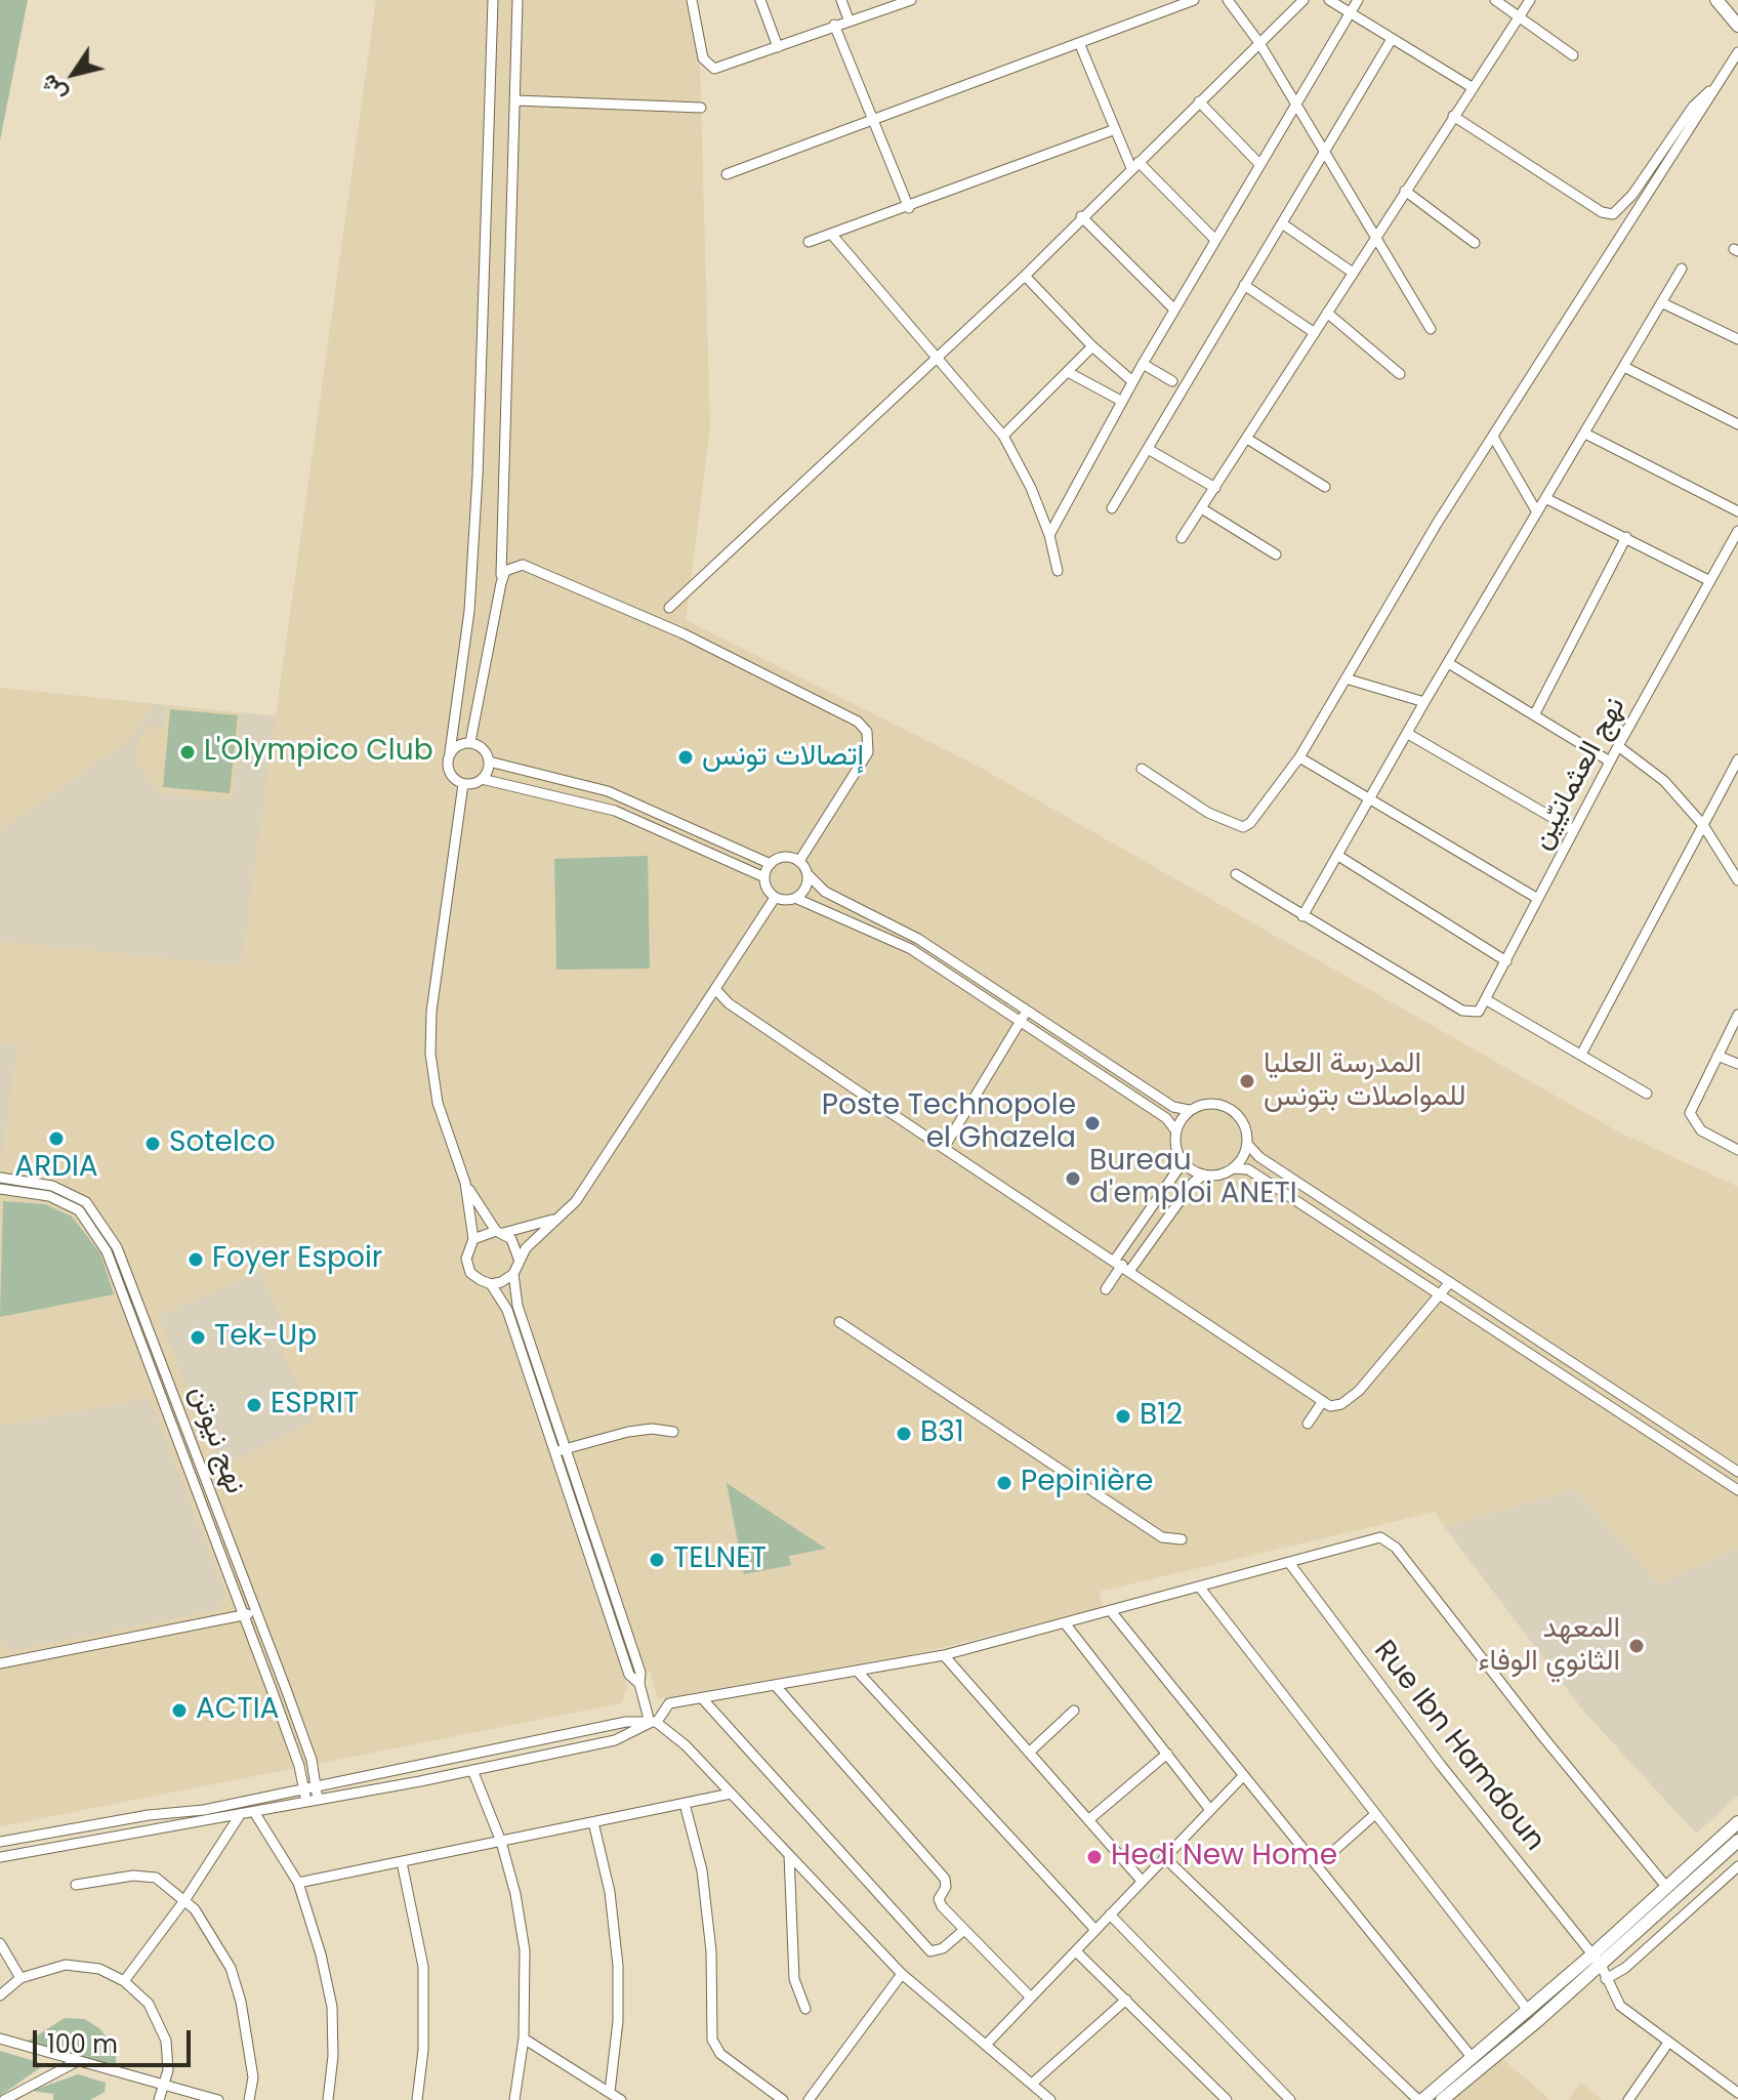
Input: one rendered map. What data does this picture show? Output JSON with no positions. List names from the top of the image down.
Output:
{
  "streets": {
    "street": ["نهج العثمانيّين", "نهج نيوتن", "Rue Ibn Hamdoun"]
  },
  "places": [
    "L'Olympico Club",
    "إتصالات تونس",
    "المدرسة العليا للمواصلات بتونس",
    "Poste Technopole el Ghazela",
    "ARDIA",
    "Sotelco",
    "Bureau d'emploi ANETI",
    "Foyer Espoir",
    "Tek-Up",
    "ESPRIT",
    "B12",
    "B31",
    "Pepinière",
    "TELNET",
    "المعهد الثانوي الوفاء",
    "ACTIA",
    "Hedi New Home"
  ],
  "scale_bar": "100 m",
  "north": "bottom left"
}
